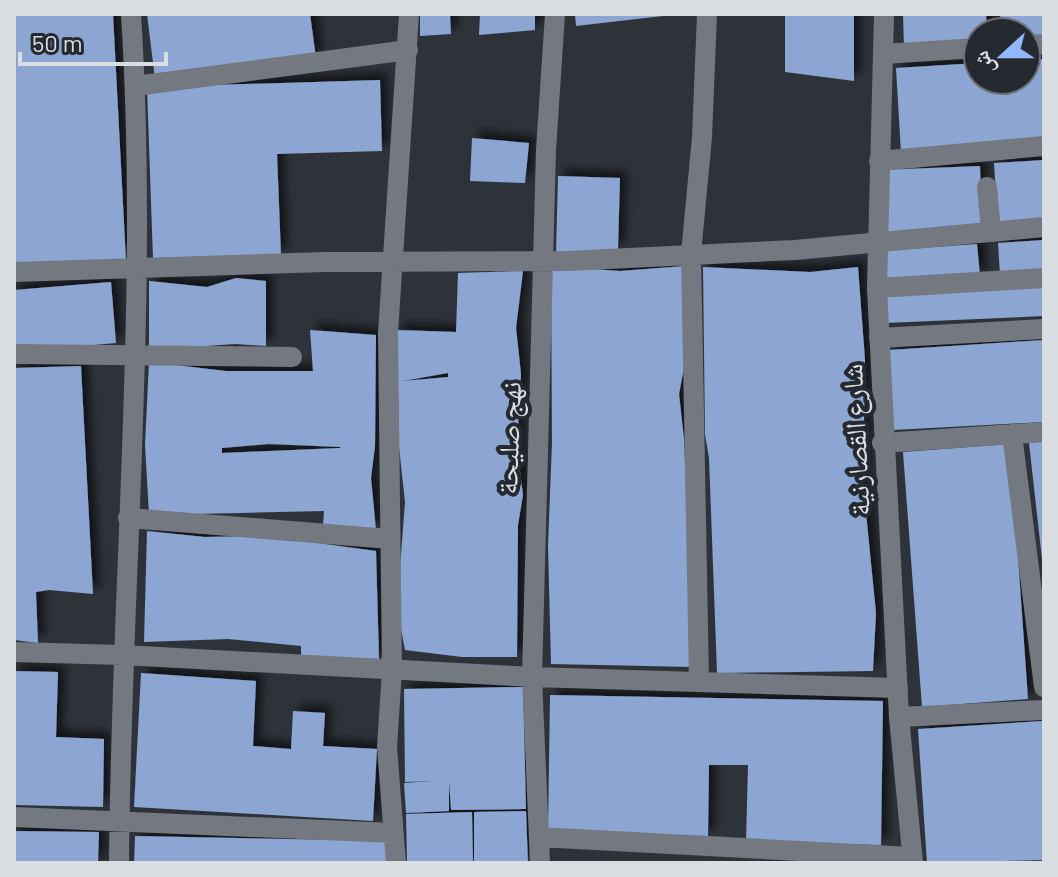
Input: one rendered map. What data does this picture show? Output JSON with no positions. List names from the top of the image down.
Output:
{
  "streets": {
    "street": ["نهج صليحة", "شارع القصارنية"]
  },
  "scale_bar": "50 m",
  "north": "left"
}
